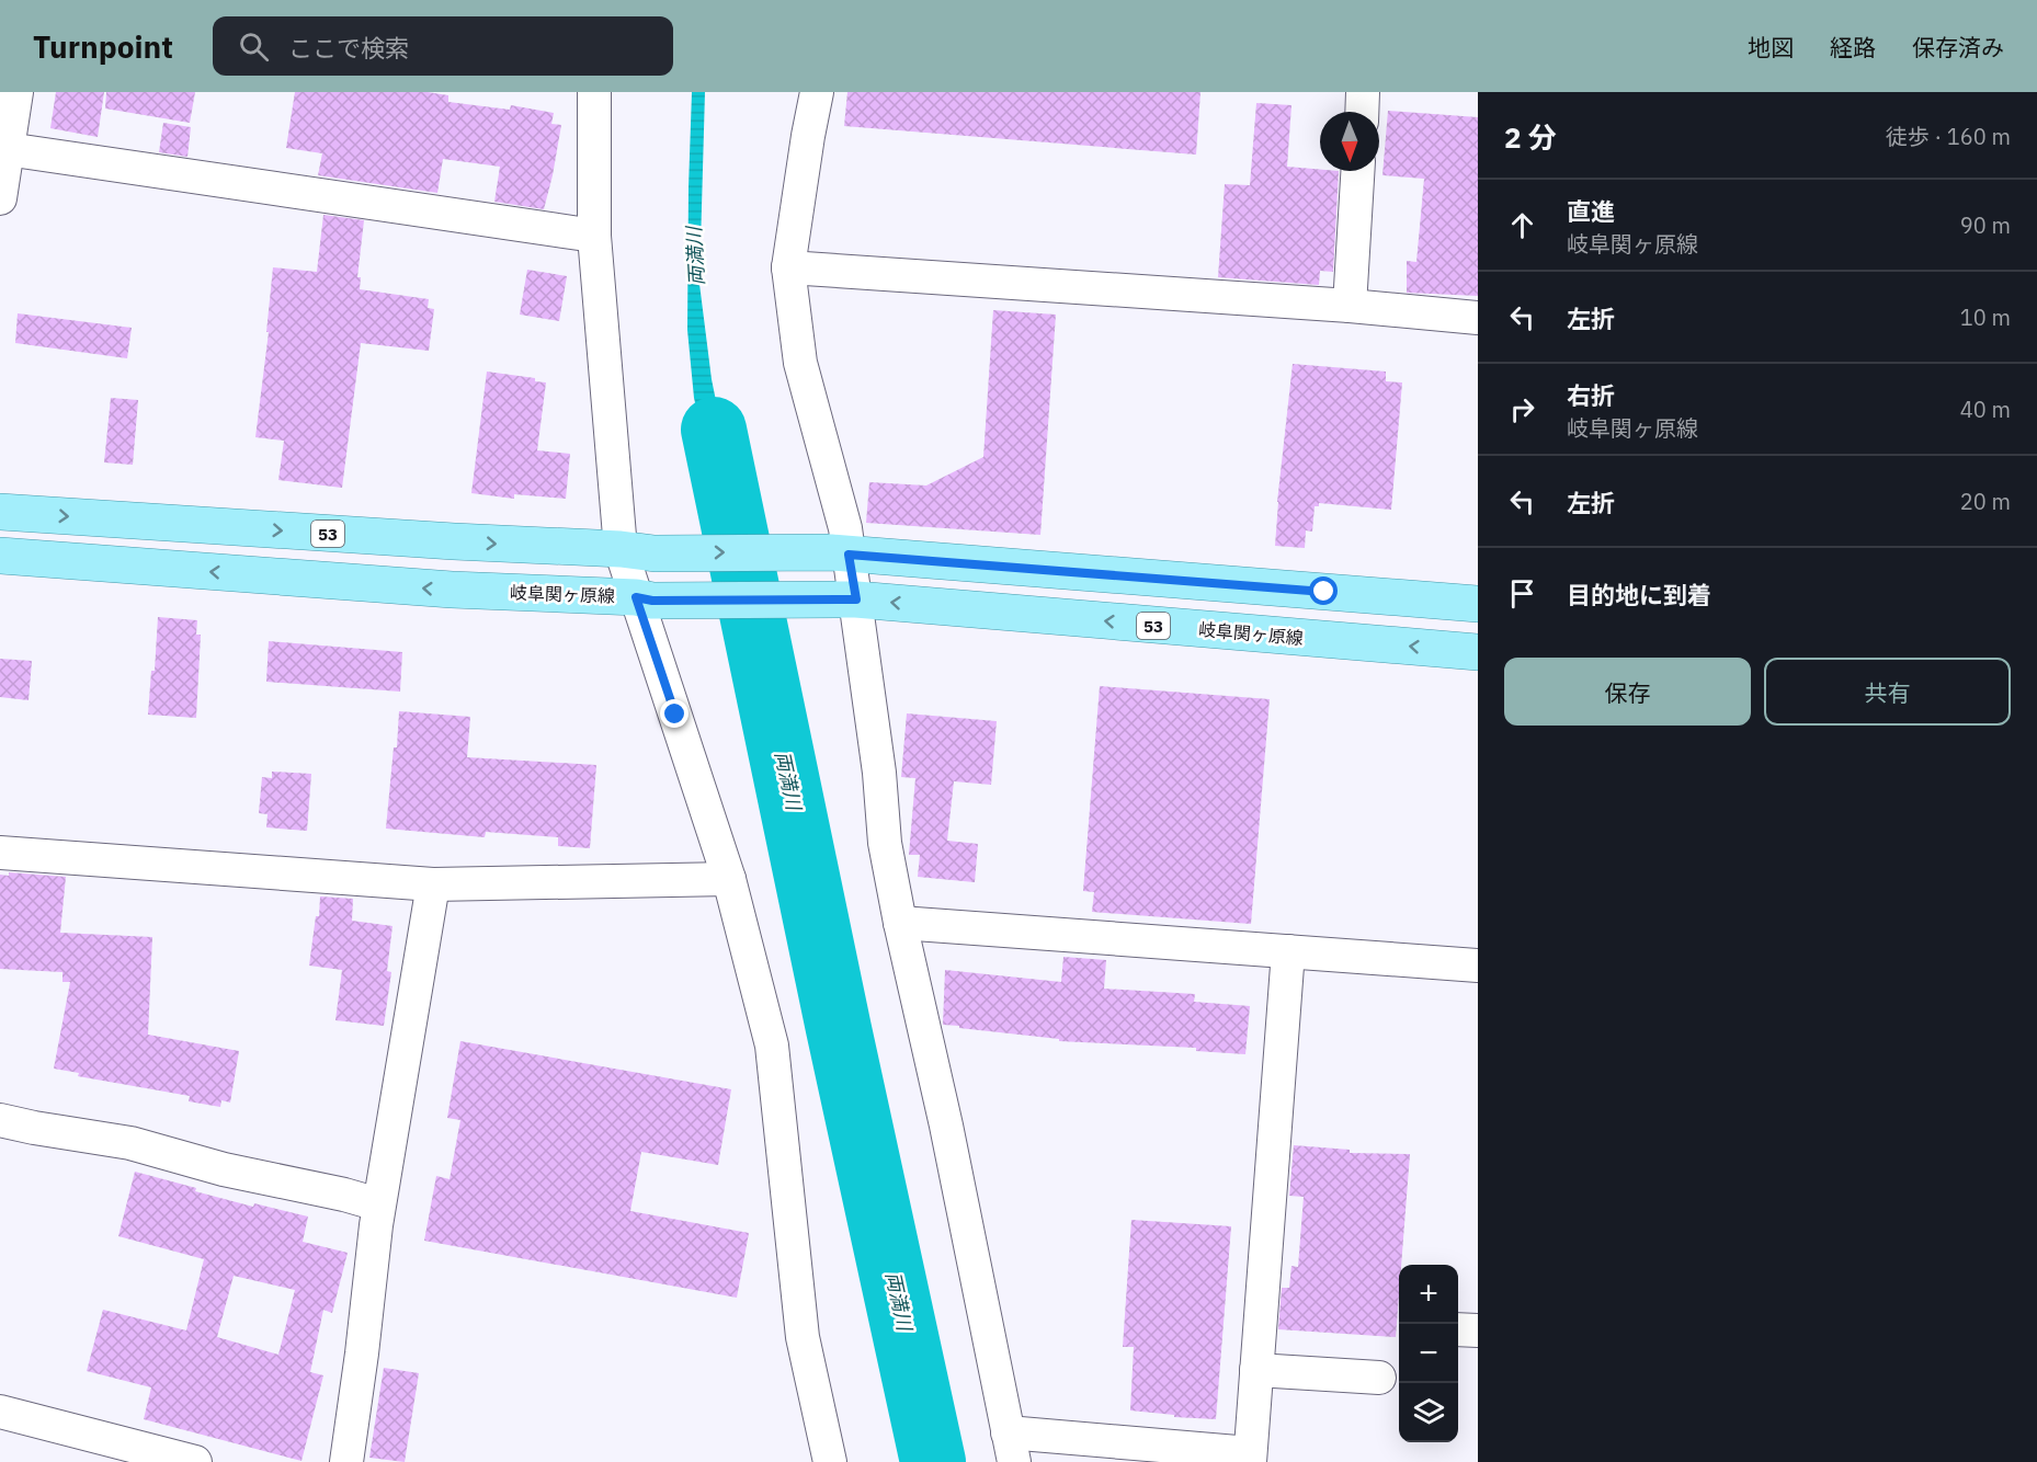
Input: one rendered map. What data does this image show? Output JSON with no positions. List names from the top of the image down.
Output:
{
  "streets": {
    "main road": ["53", "岐阜関ヶ原線"]
  },
  "water": ["両満川"],
  "north": "bottom",
  "page": {
    "header": "Turnpoint",
    "search": "ここで検索",
    "nav": ["地図", "経路", "保存済み"],
    "heading": ["2 分", "徒歩 · 160 m"],
    "list": [
      ["直進", "岐阜関ヶ原線", "90 m"],
      ["左折", "10 m"],
      ["右折", "岐阜関ヶ原線", "40 m"],
      ["左折", "20 m"],
      "目的地に到着"
    ],
    "buttons": ["保存", "共有"],
    "map_buttons": ["+", "−"]
  }
}
